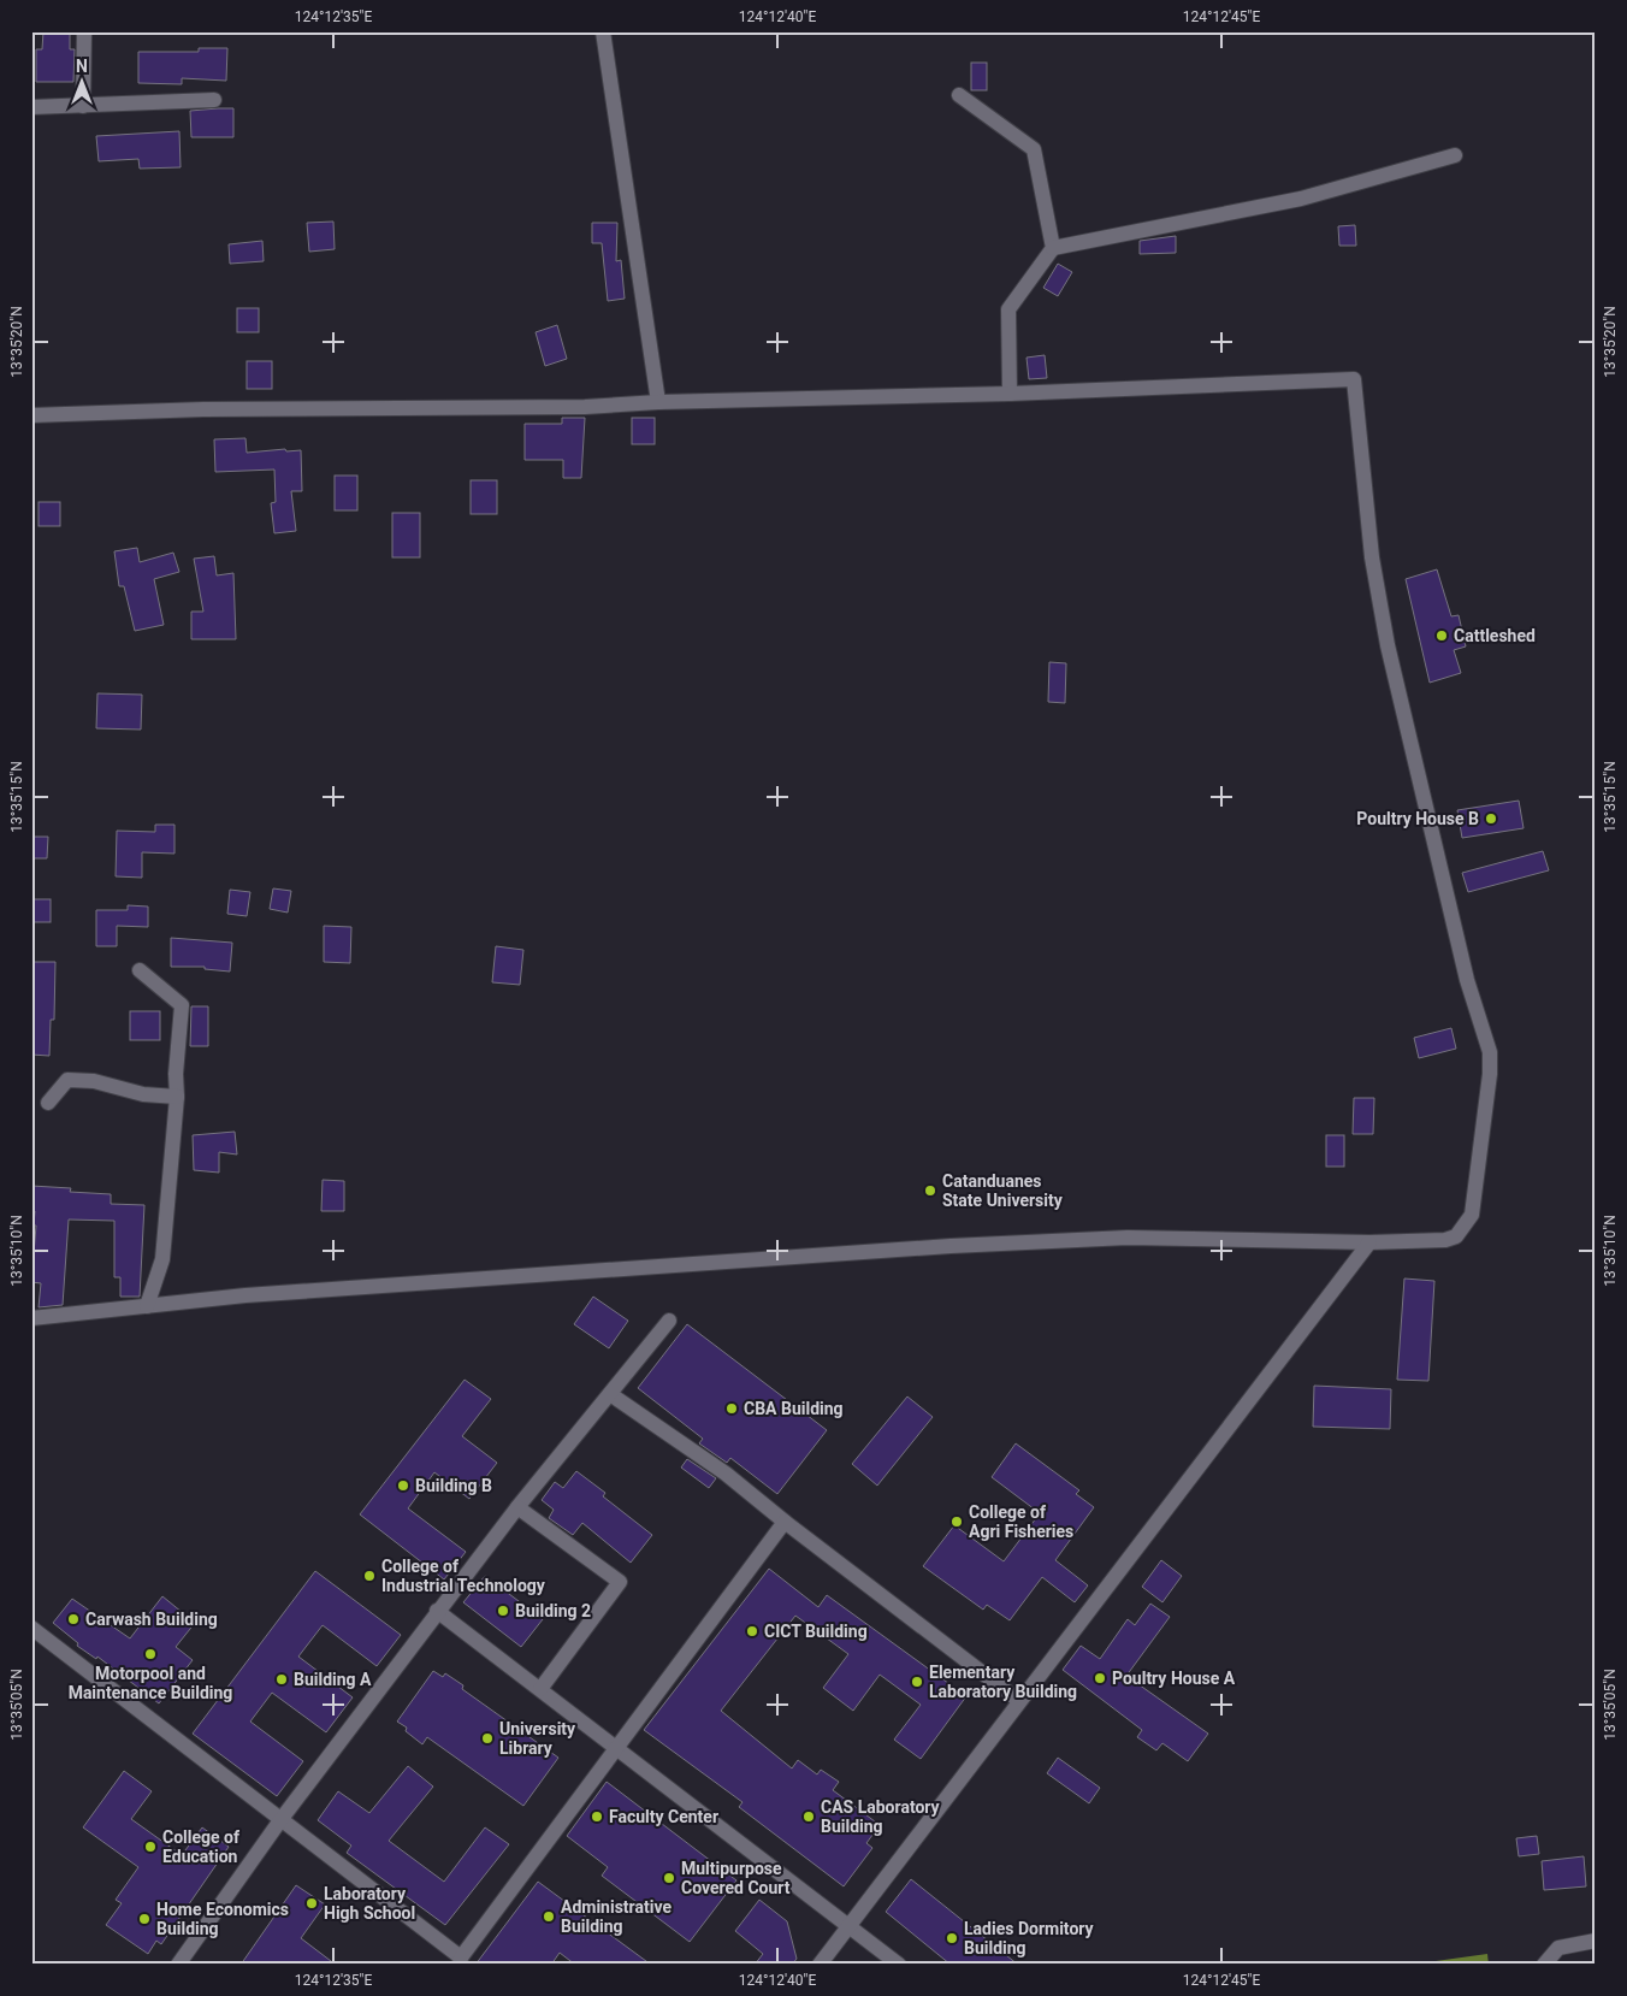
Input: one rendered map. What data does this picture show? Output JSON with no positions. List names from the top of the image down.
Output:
{
  "places": [
    "Cattleshed",
    "Poultry House B",
    "Catanduanes State University",
    "CBA Building",
    "Building B",
    "College of Agri Fisheries",
    "College of Industrial Technology",
    "Building 2",
    "Carwash Building",
    "CICT Building",
    "Motorpool and Maintenance Building",
    "Poultry House A",
    "Building A",
    "Elementary Laboratory Building",
    "University Library",
    "Faculty Center",
    "CAS Laboratory Building",
    "College of Education",
    "Multipurpose Covered Court",
    "Laboratory High School",
    "Administrative Building",
    "Home Economics Building",
    "Ladies Dormitory Building"
  ],
  "north": "top",
  "coordinates": [
    "124°12'35\"E",
    "124°12'40\"E",
    "124°12'45\"E",
    "13°35'20\"N",
    "13°35'15\"N",
    "13°35'10\"N",
    "13°35'05\"N"
  ]
}
